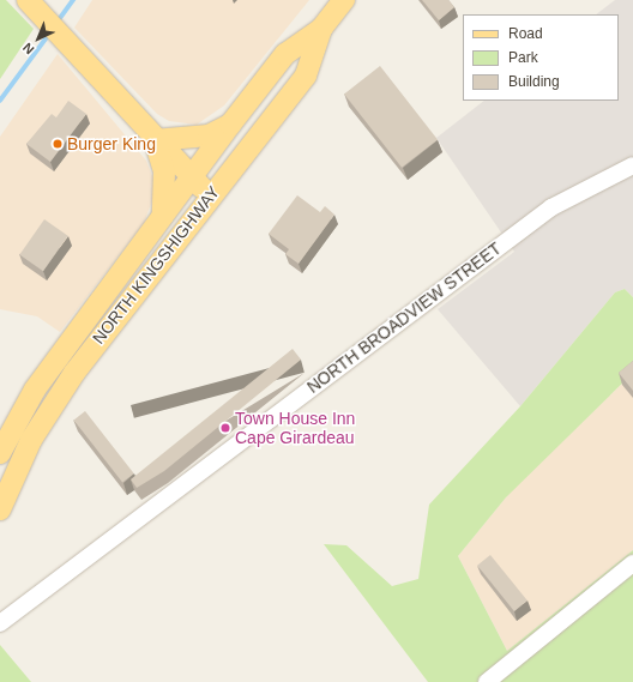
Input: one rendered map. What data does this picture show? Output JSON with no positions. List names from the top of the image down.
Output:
{
  "streets": {
    "main road": ["NORTH KINGSHIGHWAY"],
    "street": ["NORTH BROADVIEW STREET"]
  },
  "places": ["Burger King", "Town House Inn Cape Girardeau"],
  "legend": ["Road", "Park", "Building"],
  "north": "bottom left"
}
